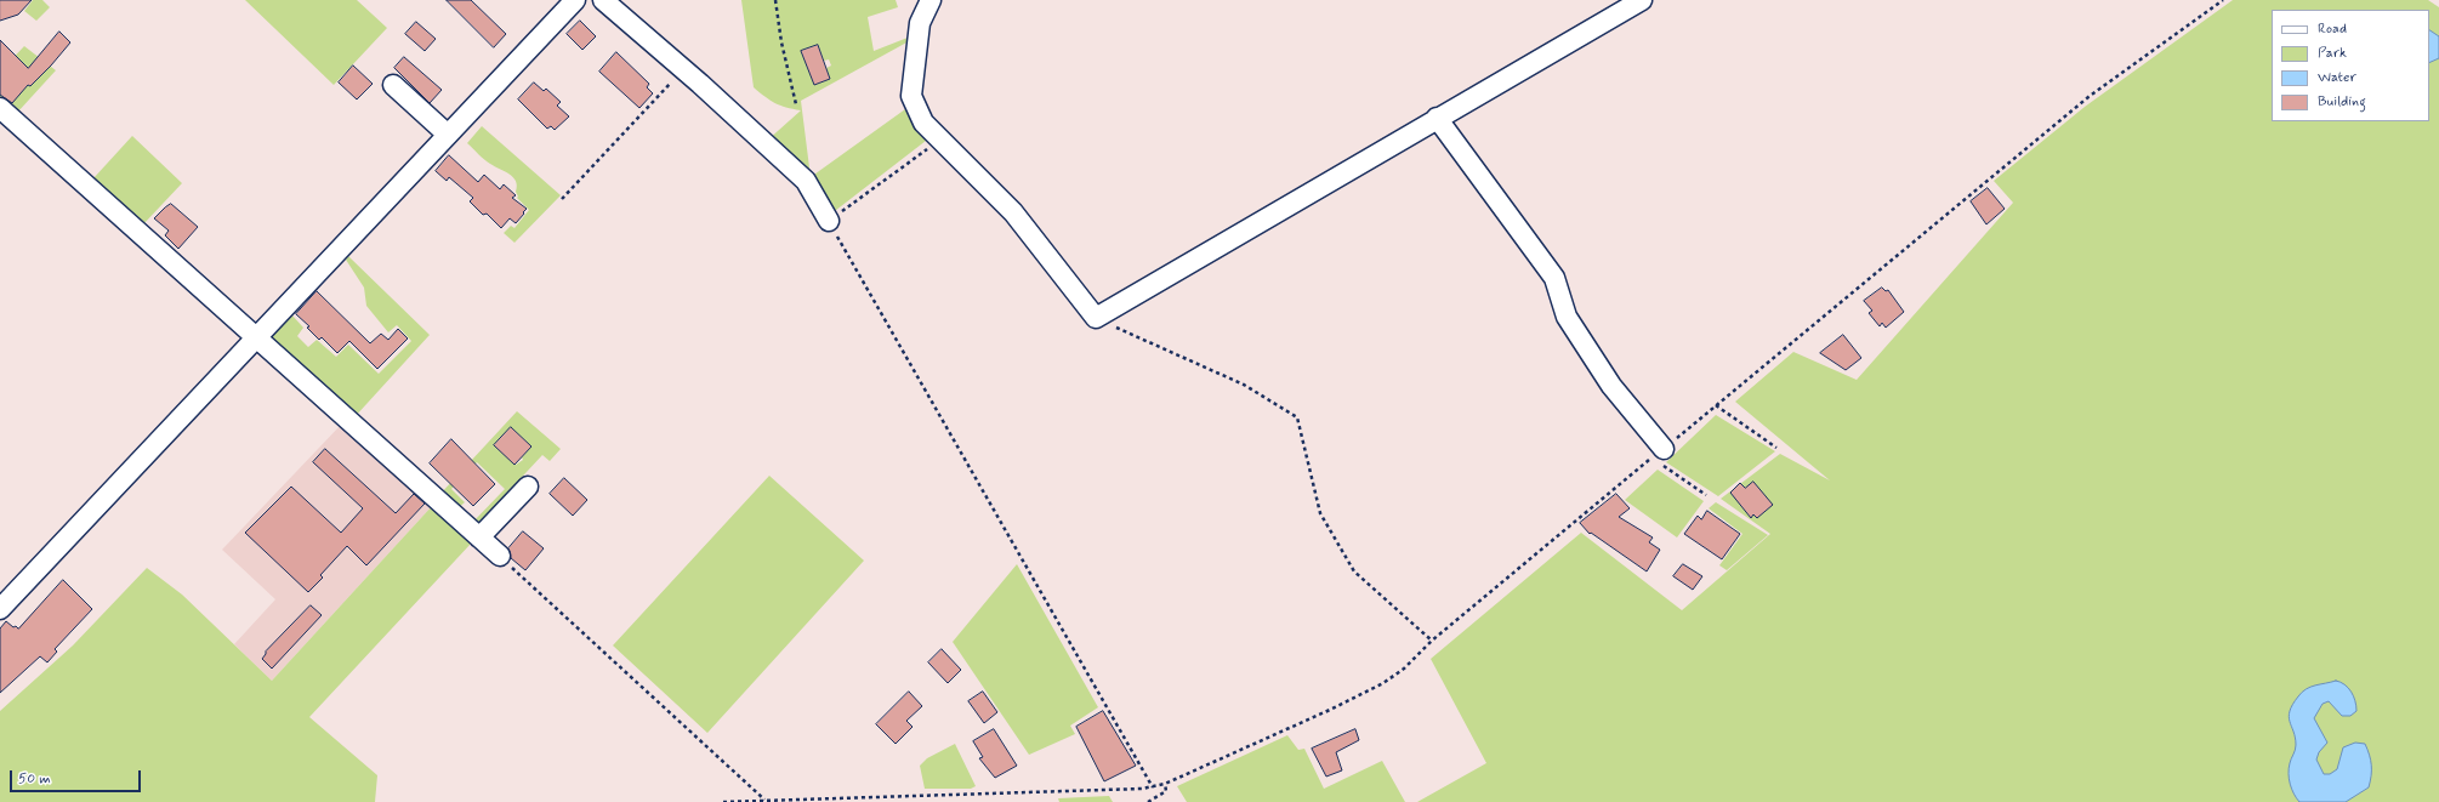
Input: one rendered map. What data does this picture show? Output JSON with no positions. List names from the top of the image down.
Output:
{
  "legend": [
    "Road",
    "Park",
    "Water",
    "Building"
  ],
  "scale_bar": "50 m"
}
